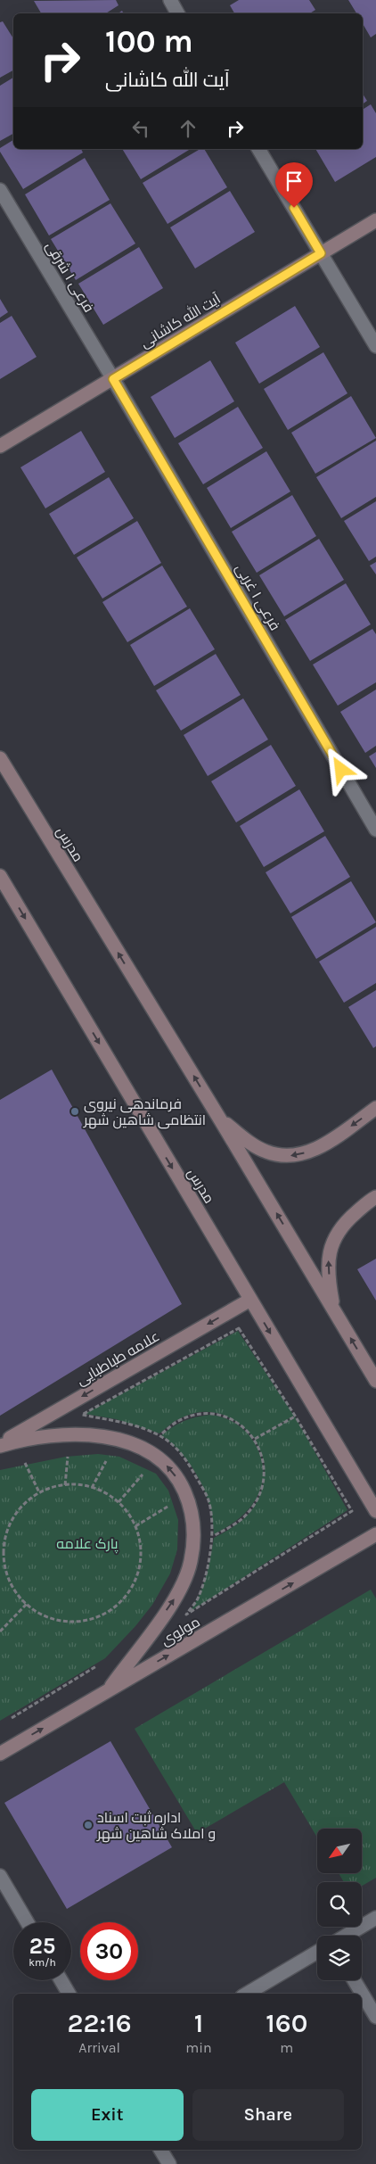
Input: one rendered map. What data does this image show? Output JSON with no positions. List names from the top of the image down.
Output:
{
  "streets": {
    "street": [
      "فرعی ۱ شرقی",
      "آیت الله کاشانی",
      "فرعی ۱ غربی",
      "مدرس",
      "علامه طباطبایی",
      "مولوی"
    ]
  },
  "crossings": [
    ["فرعی ۱ شرقی", "آیت الله کاشانی"],
    ["فرعی ۱ شرقی", "فرعی ۱ غربی"],
    ["آیت الله کاشانی", "فرعی ۱ غربی"],
    ["مدرس", "علامه طباطبایی"]
  ],
  "one_way": ["علامه طباطبایی", "مولوی"],
  "parks": ["پارک علامه"],
  "places": ["فرماندهی نیروی انتظامی شاهین شهر", "اداره ثبت اسناد و املاک شاهین شهر"],
  "north": "bottom left",
  "page": {
    "turn": ["100 m", "آیت الله کاشانی"],
    "speed": "25 km/h",
    "limit": "30",
    "eta": [
      "22:16",
      "Arrival",
      "1",
      "min",
      "160",
      "m"
    ],
    "buttons": ["Exit", "Share"]
  }
}
